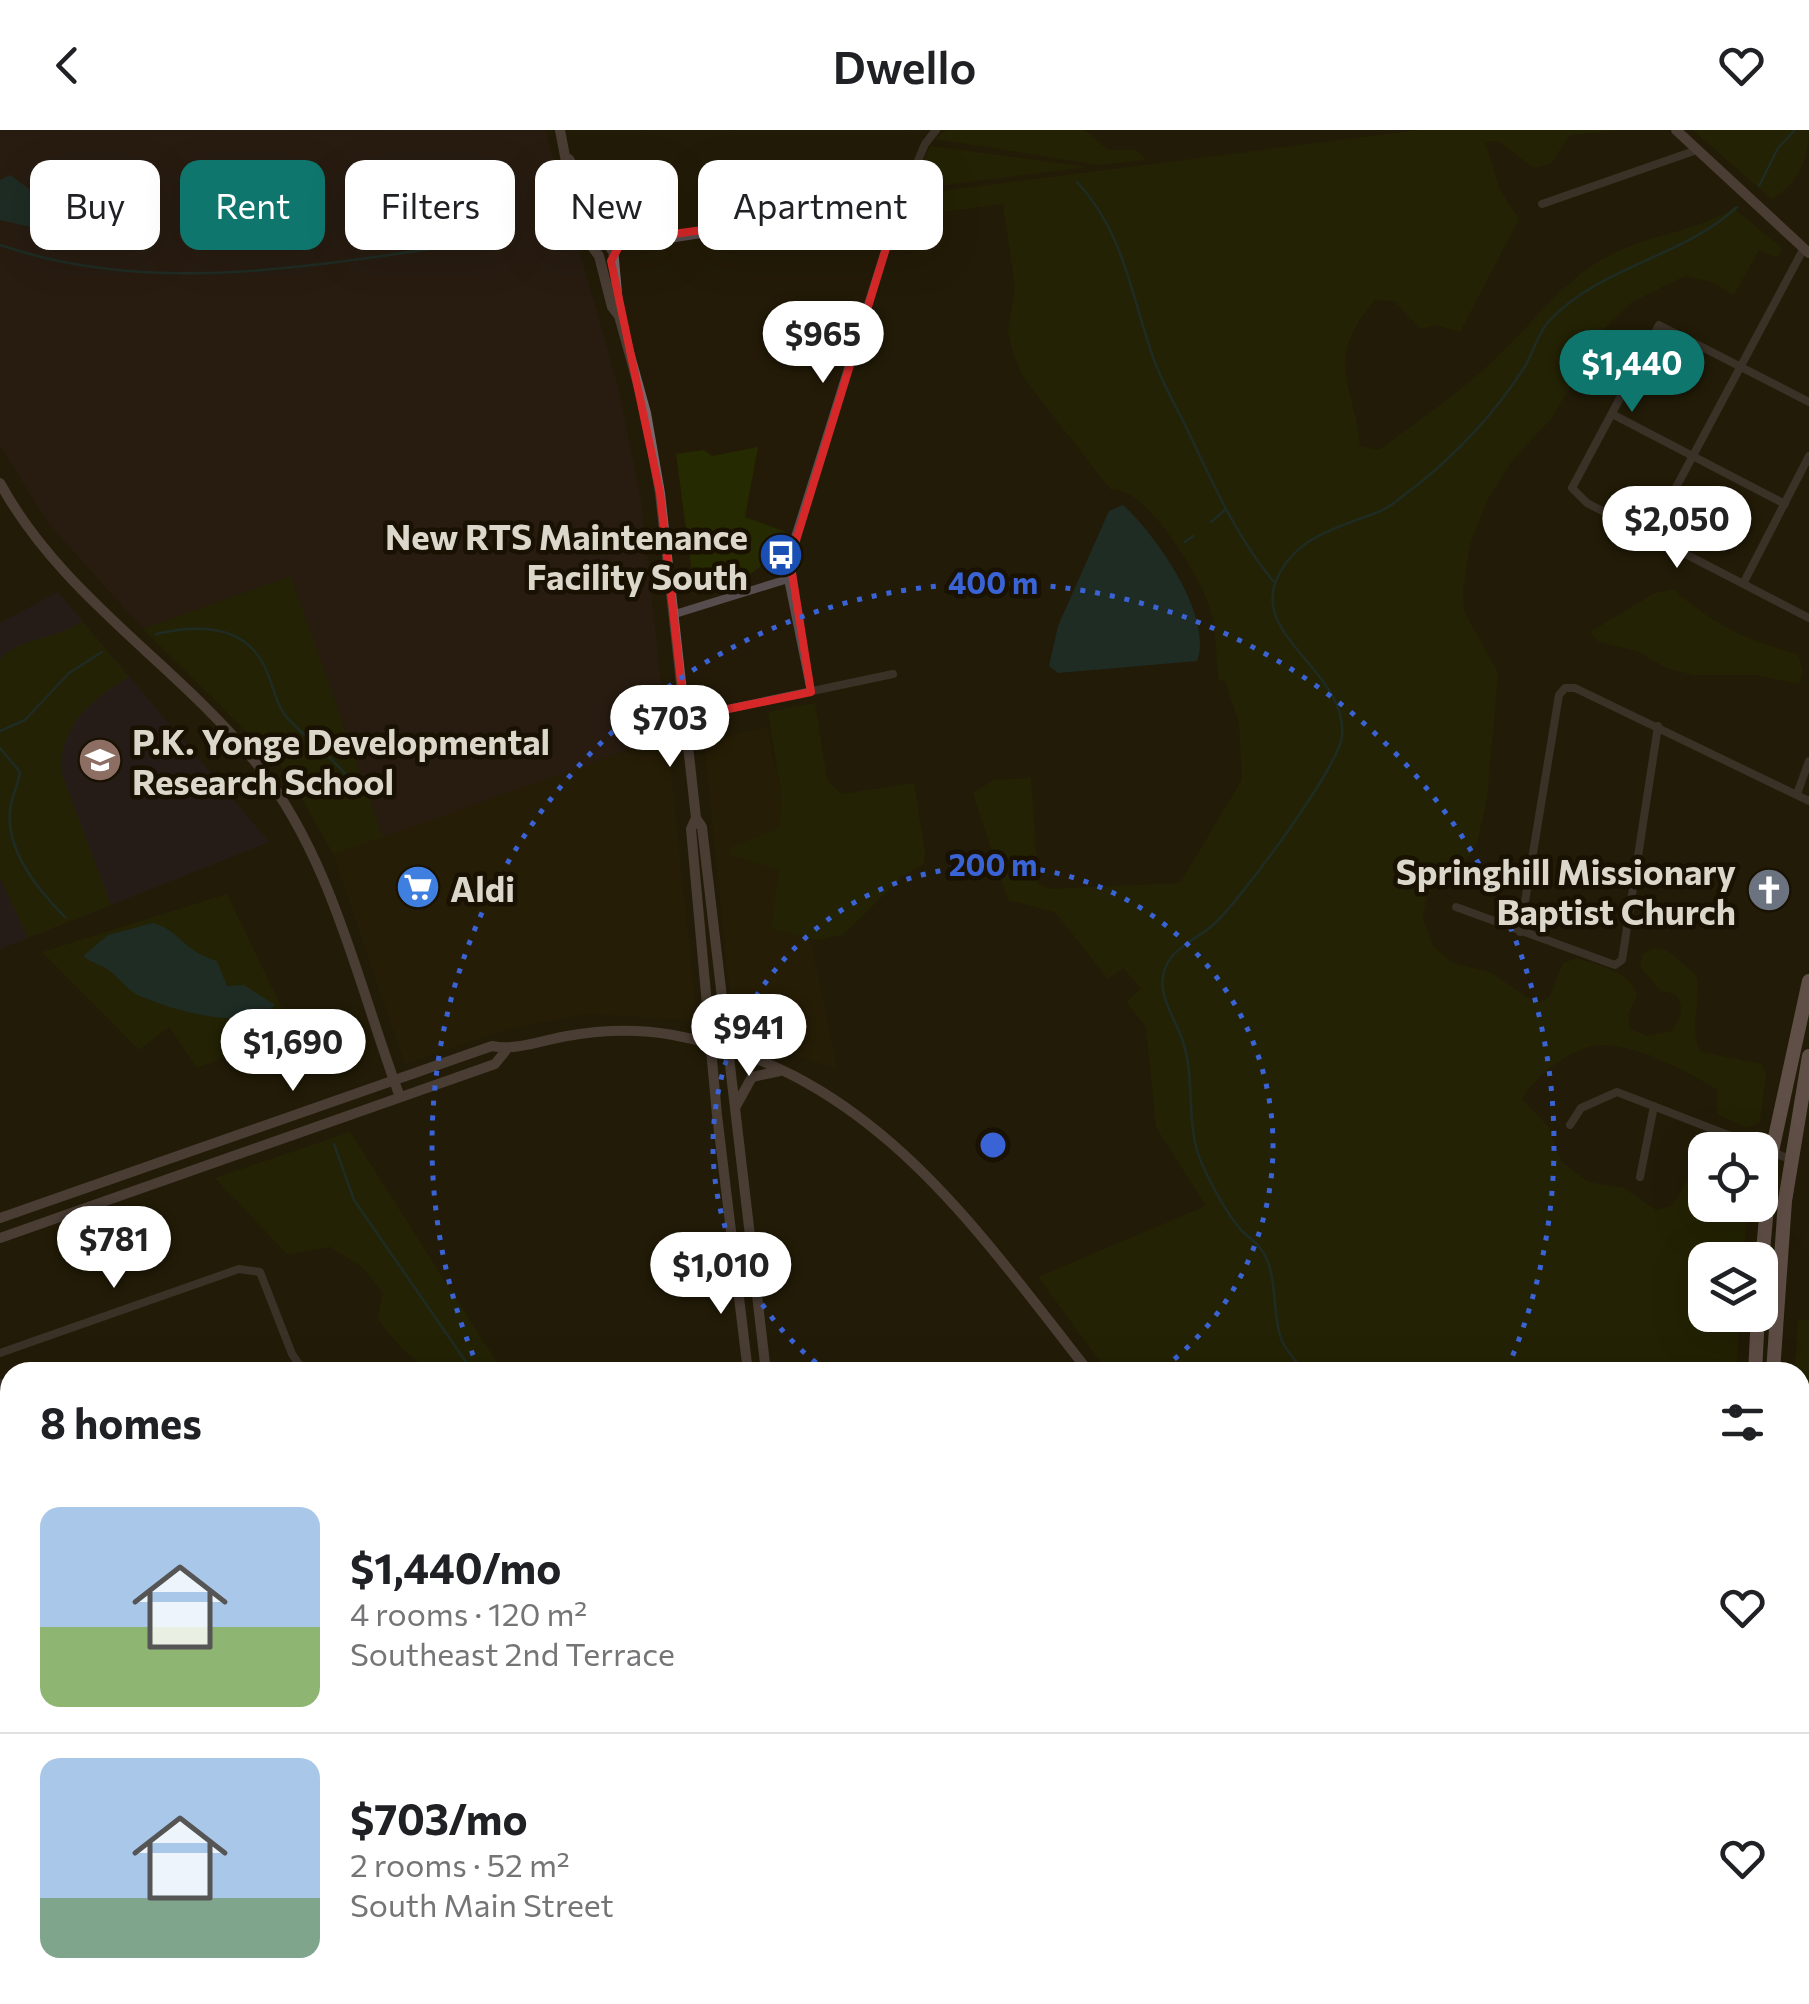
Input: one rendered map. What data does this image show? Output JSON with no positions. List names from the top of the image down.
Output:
{
  "places": {
    "bus stop": ["New RTS Maintenance Facility South"],
    "school or university": ["P.K. Yonge Developmental Research School"],
    "supermarket": ["Aldi"],
    "church": ["Springhill Missionary Baptist Church"]
  },
  "page": {
    "header": "Dwello",
    "chip": [
      "Buy",
      "Rent",
      "Filters",
      "New",
      "Apartment"
    ],
    "price": [
      "$965",
      "$1,440",
      "$2,050",
      "$703",
      "$941",
      "$1,690",
      "$781",
      "$1,010"
    ],
    "heading": "8 homes",
    "list": [
      {
        "name": "$1,440/mo",
        "note": "4 rooms · 120 m² · Southeast 2nd Terrace"
      },
      {
        "name": "$703/mo",
        "note": "2 rooms · 52 m² · South Main Street"
      }
    ]
  },
  "rings": ["400 m", "200 m"]
}
